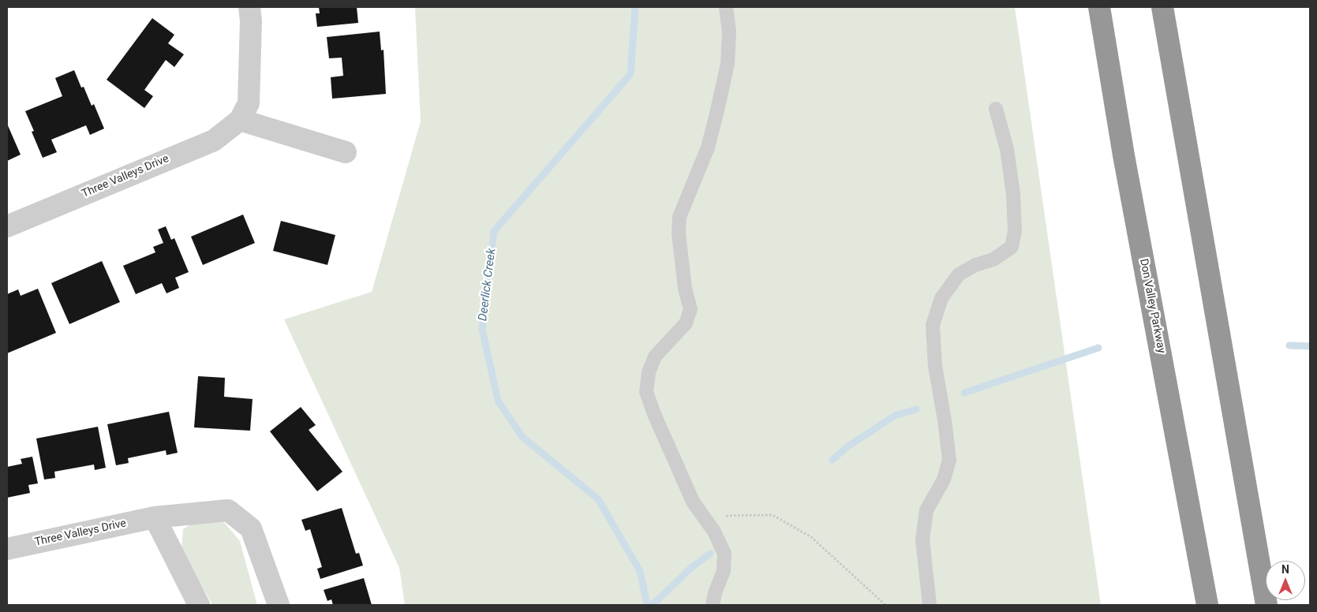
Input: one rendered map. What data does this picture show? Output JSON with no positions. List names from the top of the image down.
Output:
{
  "streets": {
    "highway": ["Don Valley Parkway"],
    "street": ["Three Valleys Drive"]
  },
  "water": ["Deerlick Creek"],
  "north": "top"
}
